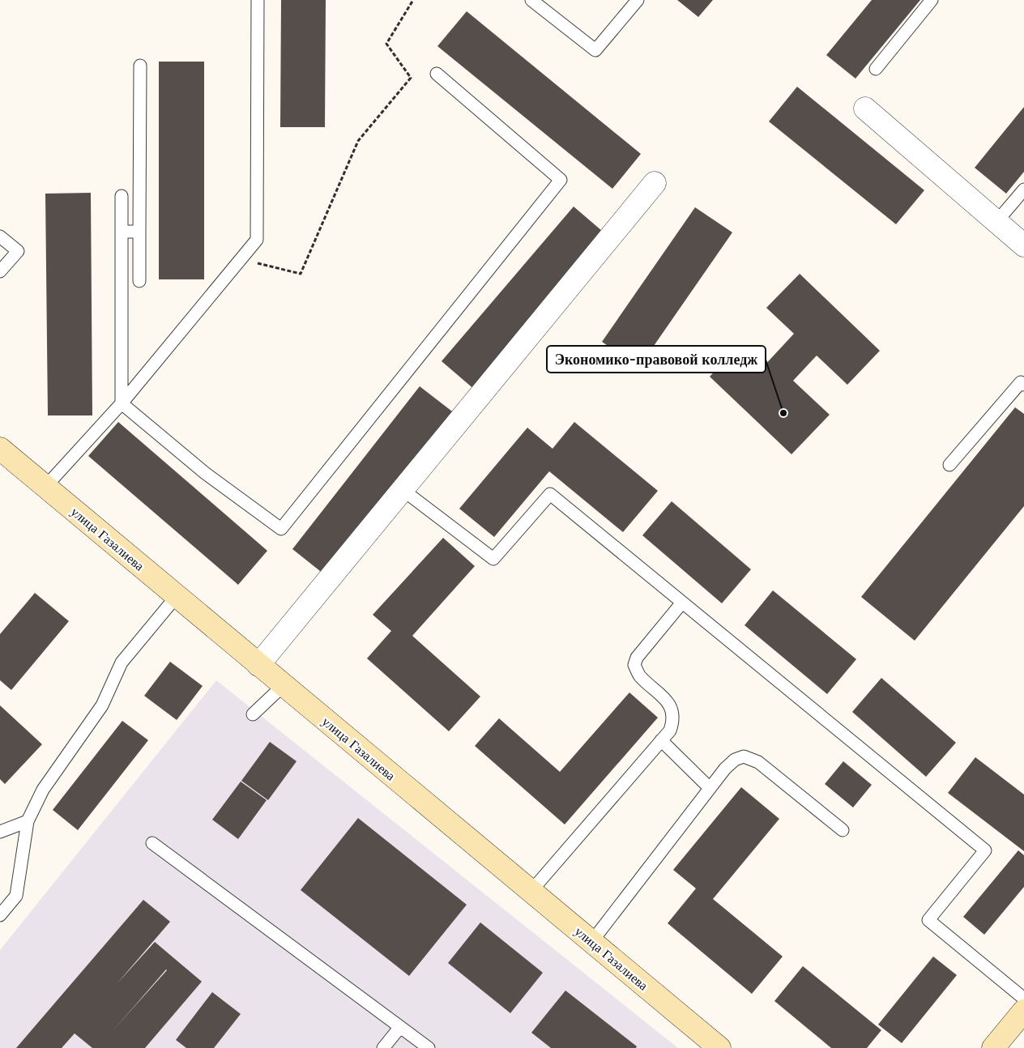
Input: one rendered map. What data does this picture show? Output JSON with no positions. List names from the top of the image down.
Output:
{
  "streets": {
    "main road": ["улица Газалиева"]
  },
  "places": ["Экономико-правовой колледж"]
}
